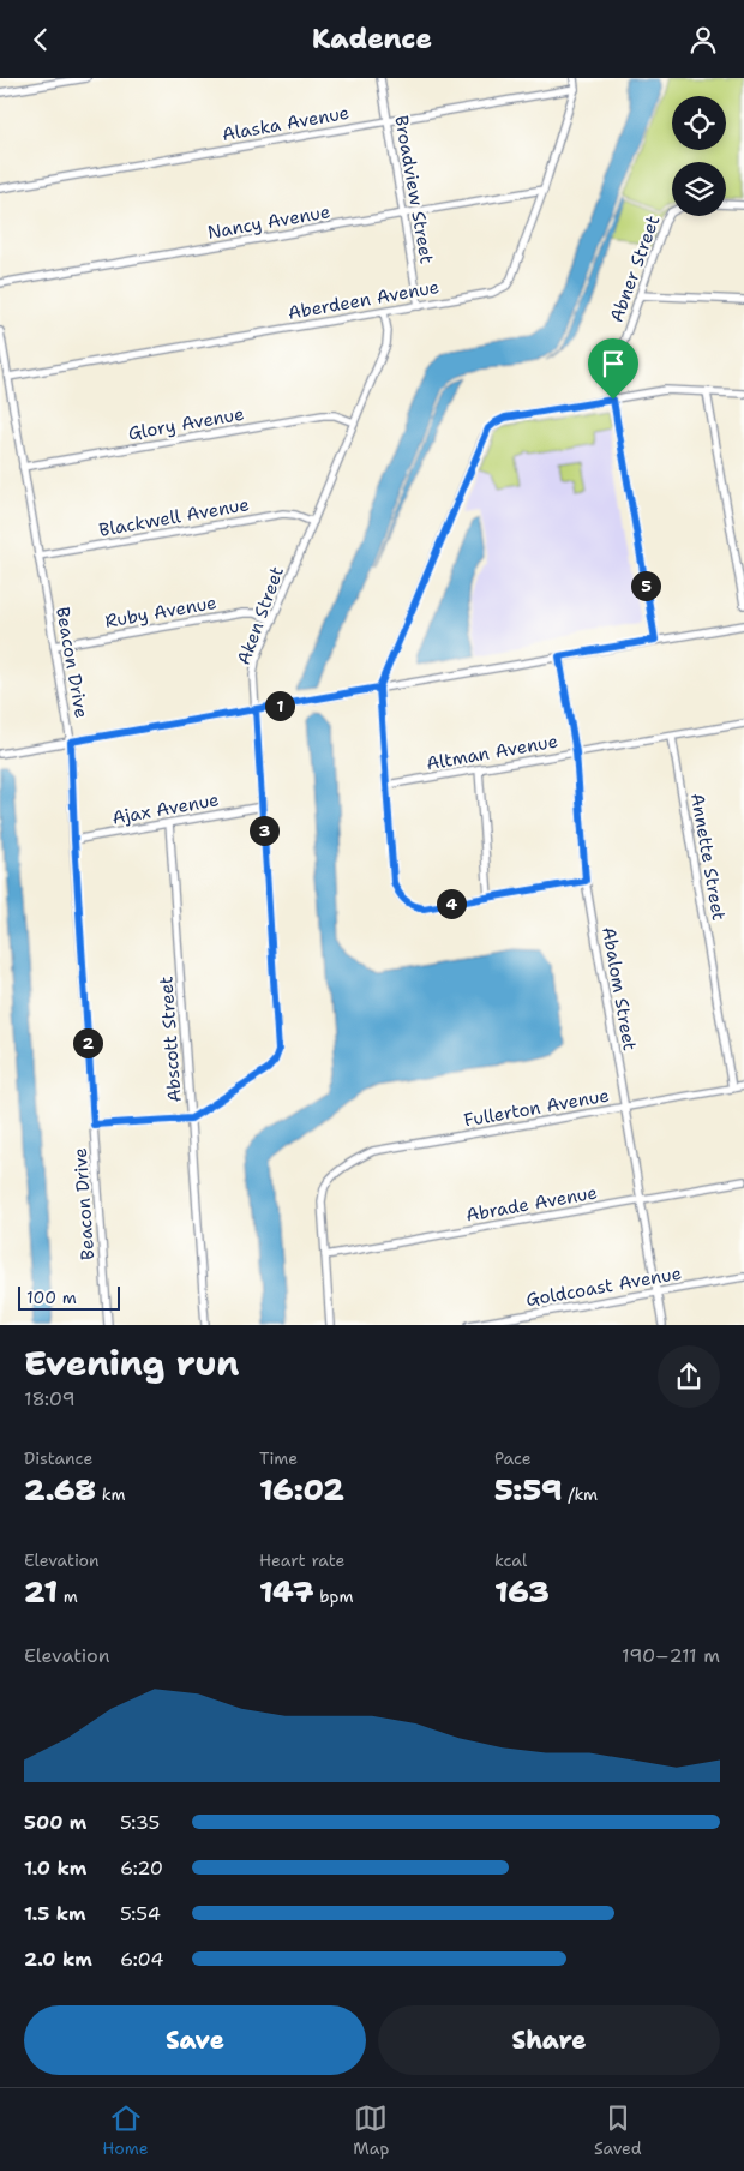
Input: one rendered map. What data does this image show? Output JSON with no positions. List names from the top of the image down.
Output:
{
  "streets": {
    "street": [
      "Alaska Avenue",
      "Broadview Street",
      "Nancy Avenue",
      "Abner Street",
      "Aberdeen Avenue",
      "Glory Avenue",
      "Blackwell Avenue",
      "Ruby Avenue",
      "Aken Street",
      "Beacon Drive",
      "Altman Avenue",
      "Ajax Avenue",
      "Annette Street",
      "Abalom Street",
      "Abscott Street",
      "Fullerton Avenue",
      "Abrade Avenue",
      "Goldcoast Avenue"
    ]
  },
  "crossings": [
    ["Alaska Avenue", "Broadview Street"],
    ["Alaska Avenue", "Aberdeen Avenue"],
    ["Broadview Street", "Nancy Avenue"],
    ["Broadview Street", "Aberdeen Avenue"],
    ["Nancy Avenue", "Aberdeen Avenue"],
    ["Aberdeen Avenue", "Aken Street"],
    ["Aberdeen Avenue", "Beacon Drive"],
    ["Glory Avenue", "Aken Street"],
    ["Glory Avenue", "Beacon Drive"],
    ["Blackwell Avenue", "Aken Street"],
    ["Blackwell Avenue", "Beacon Drive"],
    ["Ruby Avenue", "Aken Street"],
    ["Ruby Avenue", "Beacon Drive"],
    ["Aken Street", "Ajax Avenue"],
    ["Aken Street", "Abscott Street"],
    ["Beacon Drive", "Ajax Avenue"],
    ["Altman Avenue", "Annette Street"],
    ["Altman Avenue", "Abalom Street"],
    ["Ajax Avenue", "Abscott Street"],
    ["Annette Street", "Fullerton Avenue"],
    ["Abalom Street", "Fullerton Avenue"],
    ["Abalom Street", "Abrade Avenue"],
    ["Abalom Street", "Goldcoast Avenue"],
    ["Fullerton Avenue", "Abrade Avenue"]
  ],
  "scale_bar": "100 m",
  "page": {
    "header": "Kadence",
    "pins": [
      "5",
      "1",
      "3",
      "4",
      "2"
    ],
    "scale": "100 m",
    "heading": ["Evening run", "18:09"],
    "stats": [
      ["Distance", "2.68 km"],
      ["Time", "16:02"],
      ["Pace", "5:59 /km"],
      ["Elevation", "21 m"],
      ["Heart rate", "147 bpm"],
      ["kcal", "163"]
    ],
    "chart": ["Elevation", "190–211 m"],
    "list": [
      {
        "name": "500 m",
        "note": "5:35"
      },
      {
        "name": "1.0 km",
        "note": "6:20"
      },
      {
        "name": "1.5 km",
        "note": "5:54"
      },
      {
        "name": "2.0 km",
        "note": "6:04"
      }
    ],
    "buttons": ["Save", "Share"],
    "tabs": ["Home", "Map", "Saved"]
  }
}
